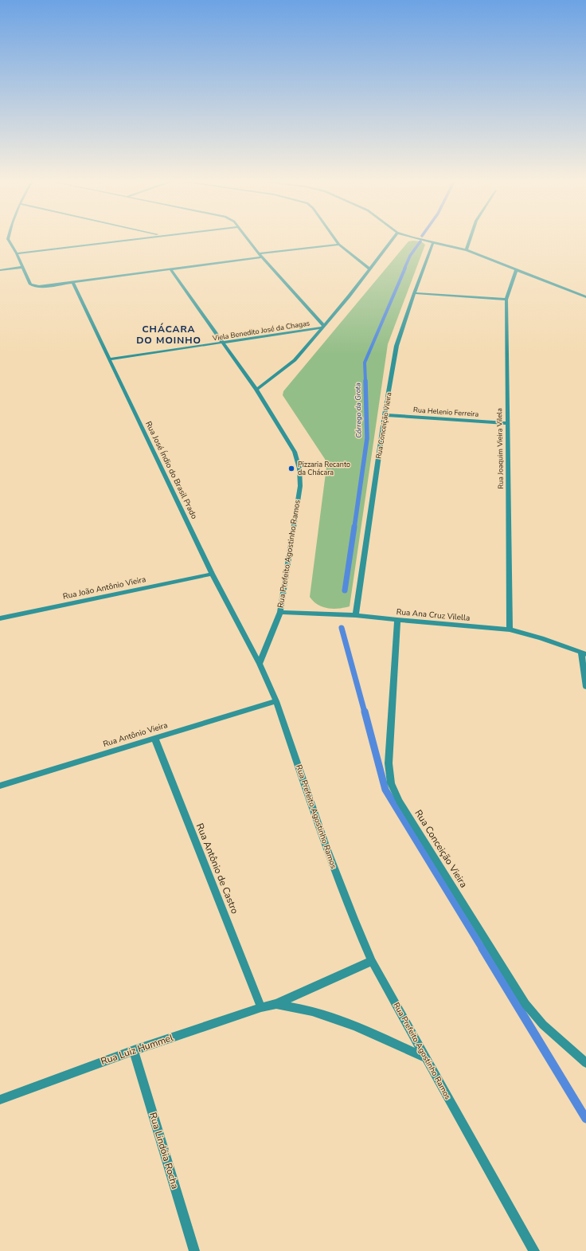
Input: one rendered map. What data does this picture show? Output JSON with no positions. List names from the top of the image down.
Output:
{
  "streets": {
    "street": [
      "Viela Benedito José da Chagas",
      "Rua Helenio Ferreira",
      "Rua Conceição Vieira",
      "Rua Joaquim Vieira Vilela",
      "Rua José Índio do Brasil Prado",
      "Rua Prefeito Agostinho Ramos",
      "Rua João Antônio Vieira",
      "Rua Ana Cruz Vilella",
      "Rua Antônio Vieira",
      "Rua Antônio de Castro",
      "Rua Luiz Hummel",
      "Rua Lindóia Rocha"
    ]
  },
  "crossings": [
    ["Viela Benedito José da Chagas", "Rua José Índio do Brasil Prado"],
    ["Viela Benedito José da Chagas", "Rua Prefeito Agostinho Ramos"],
    ["Rua Helenio Ferreira", "Rua Conceição Vieira"],
    ["Rua Helenio Ferreira", "Rua Joaquim Vieira Vilela"],
    ["Rua Conceição Vieira", "Rua Ana Cruz Vilella"],
    ["Rua Joaquim Vieira Vilela", "Rua Ana Cruz Vilella"],
    ["Rua José Índio do Brasil Prado", "Rua Prefeito Agostinho Ramos"],
    ["Rua José Índio do Brasil Prado", "Rua João Antônio Vieira"],
    ["Rua Prefeito Agostinho Ramos", "Rua Ana Cruz Vilella"],
    ["Rua Prefeito Agostinho Ramos", "Rua Antônio Vieira"],
    ["Rua Prefeito Agostinho Ramos", "Rua Luiz Hummel"],
    ["Rua Antônio Vieira", "Rua Antônio de Castro"],
    ["Rua Antônio de Castro", "Rua Luiz Hummel"],
    ["Rua Luiz Hummel", "Rua Lindóia Rocha"]
  ],
  "districts": ["CHÁCARA DO MOINHO"],
  "water": ["Córrego da Grota"],
  "places": ["Pizzaria Recanto da Chácara"]
}
